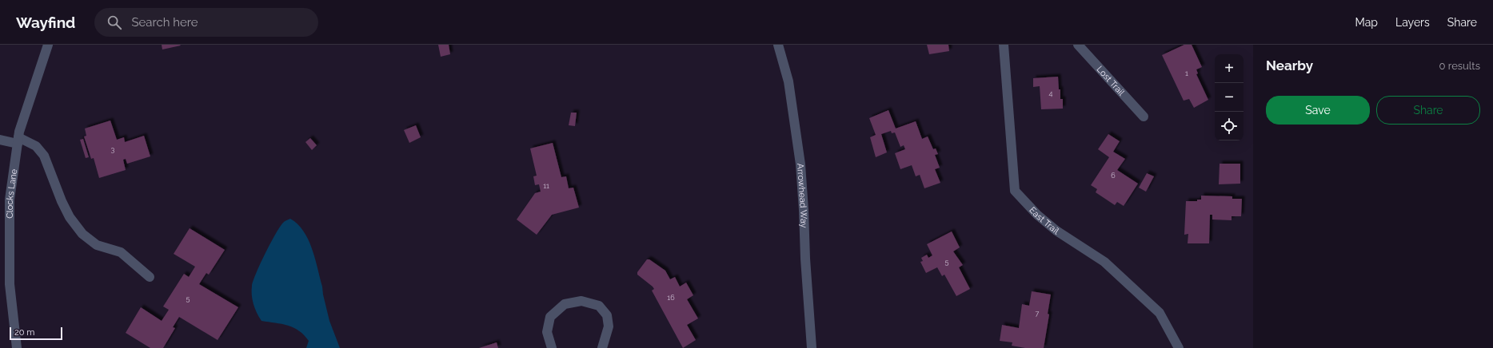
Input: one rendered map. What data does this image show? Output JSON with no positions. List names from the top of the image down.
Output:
{
  "streets": {
    "street": [
      "Lost Trail",
      "Clocks Lane",
      "Arrowhead Way",
      "East Trail"
    ]
  },
  "house_numbers": [
    "1",
    "4",
    "3",
    "6",
    "11",
    "5",
    "16",
    "5",
    "7"
  ],
  "scale_bar": "20 m",
  "page": {
    "header": "Wayfind",
    "search": "Search here",
    "nav": ["Map", "Layers", "Share"],
    "heading": ["Nearby", "0 results"],
    "map_buttons": ["+", "−"],
    "buttons": ["Save", "Share"],
    "scale": "20 m"
  }
}
